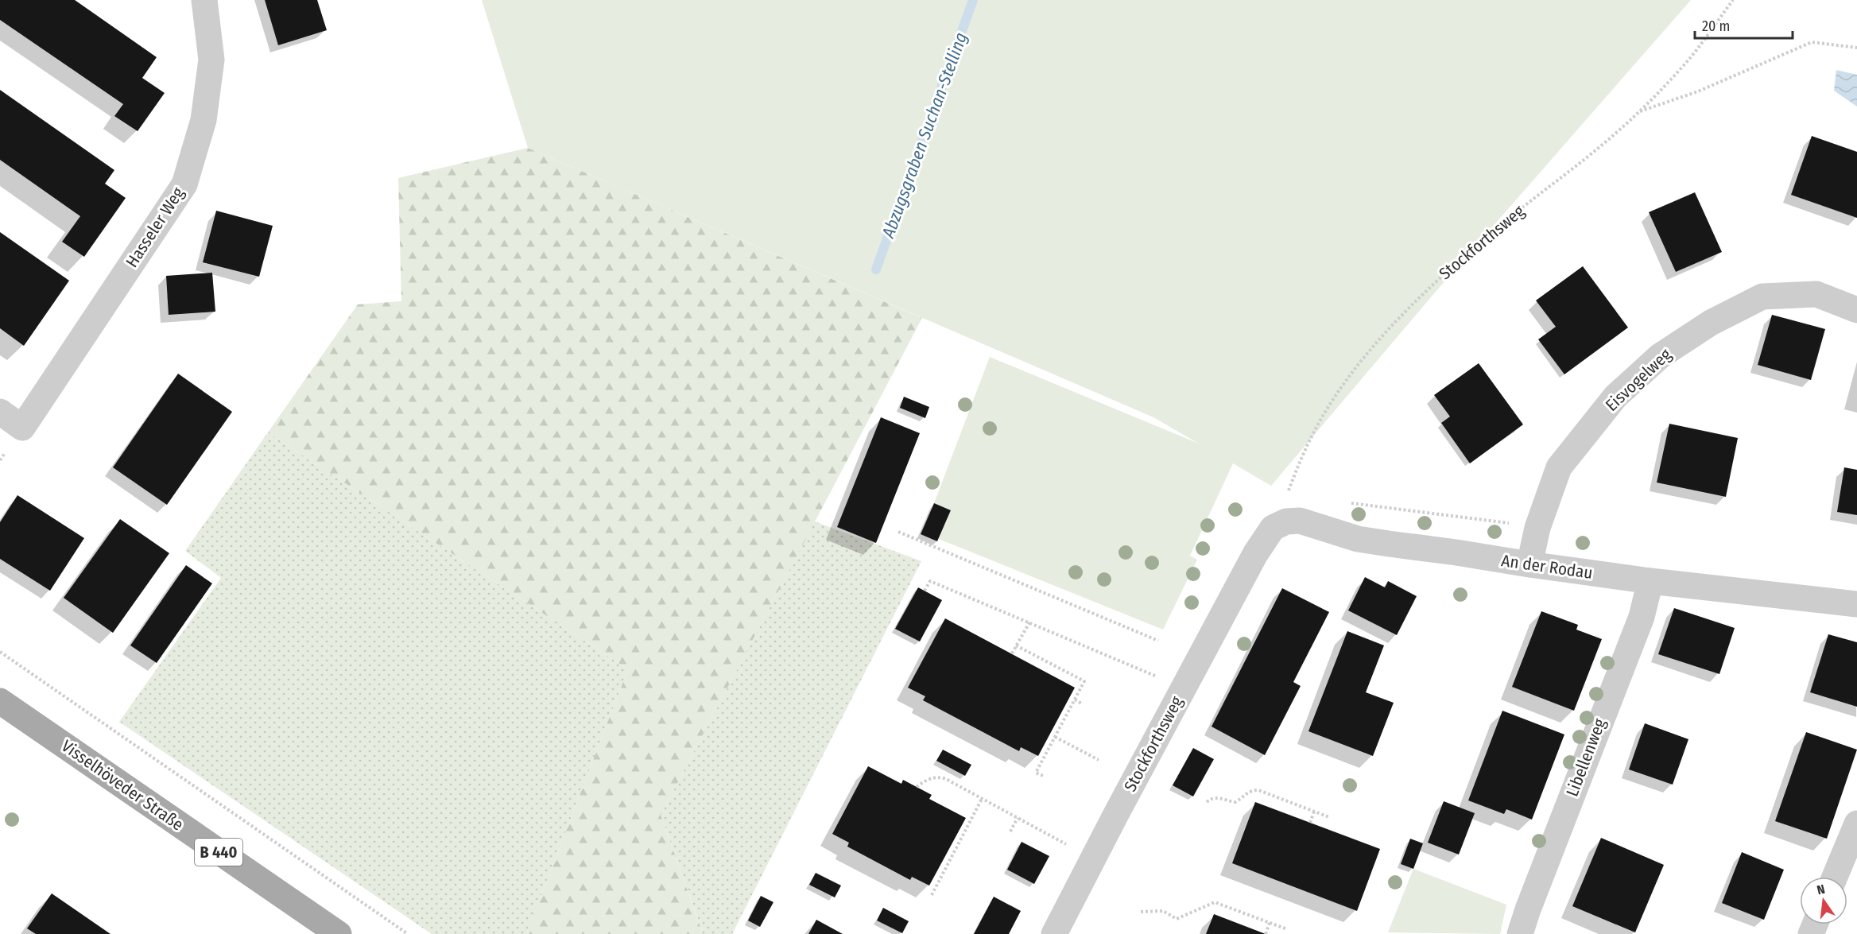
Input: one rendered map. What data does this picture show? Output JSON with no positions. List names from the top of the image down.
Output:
{
  "streets": {
    "main road": ["Visselhöveder Straße", "B 440"],
    "street": [
      "Hasseler Weg",
      "Stockforthsweg",
      "Eisvogelweg",
      "An der Rodau",
      "Libellenweg"
    ]
  },
  "crossings": [
    ["Stockforthsweg", "An der Rodau"],
    ["Eisvogelweg", "An der Rodau"],
    ["An der Rodau", "Libellenweg"]
  ],
  "water": ["Abzugsgraben Suchan-Stelling"],
  "scale_bar": "20 m",
  "north": "top"
}
